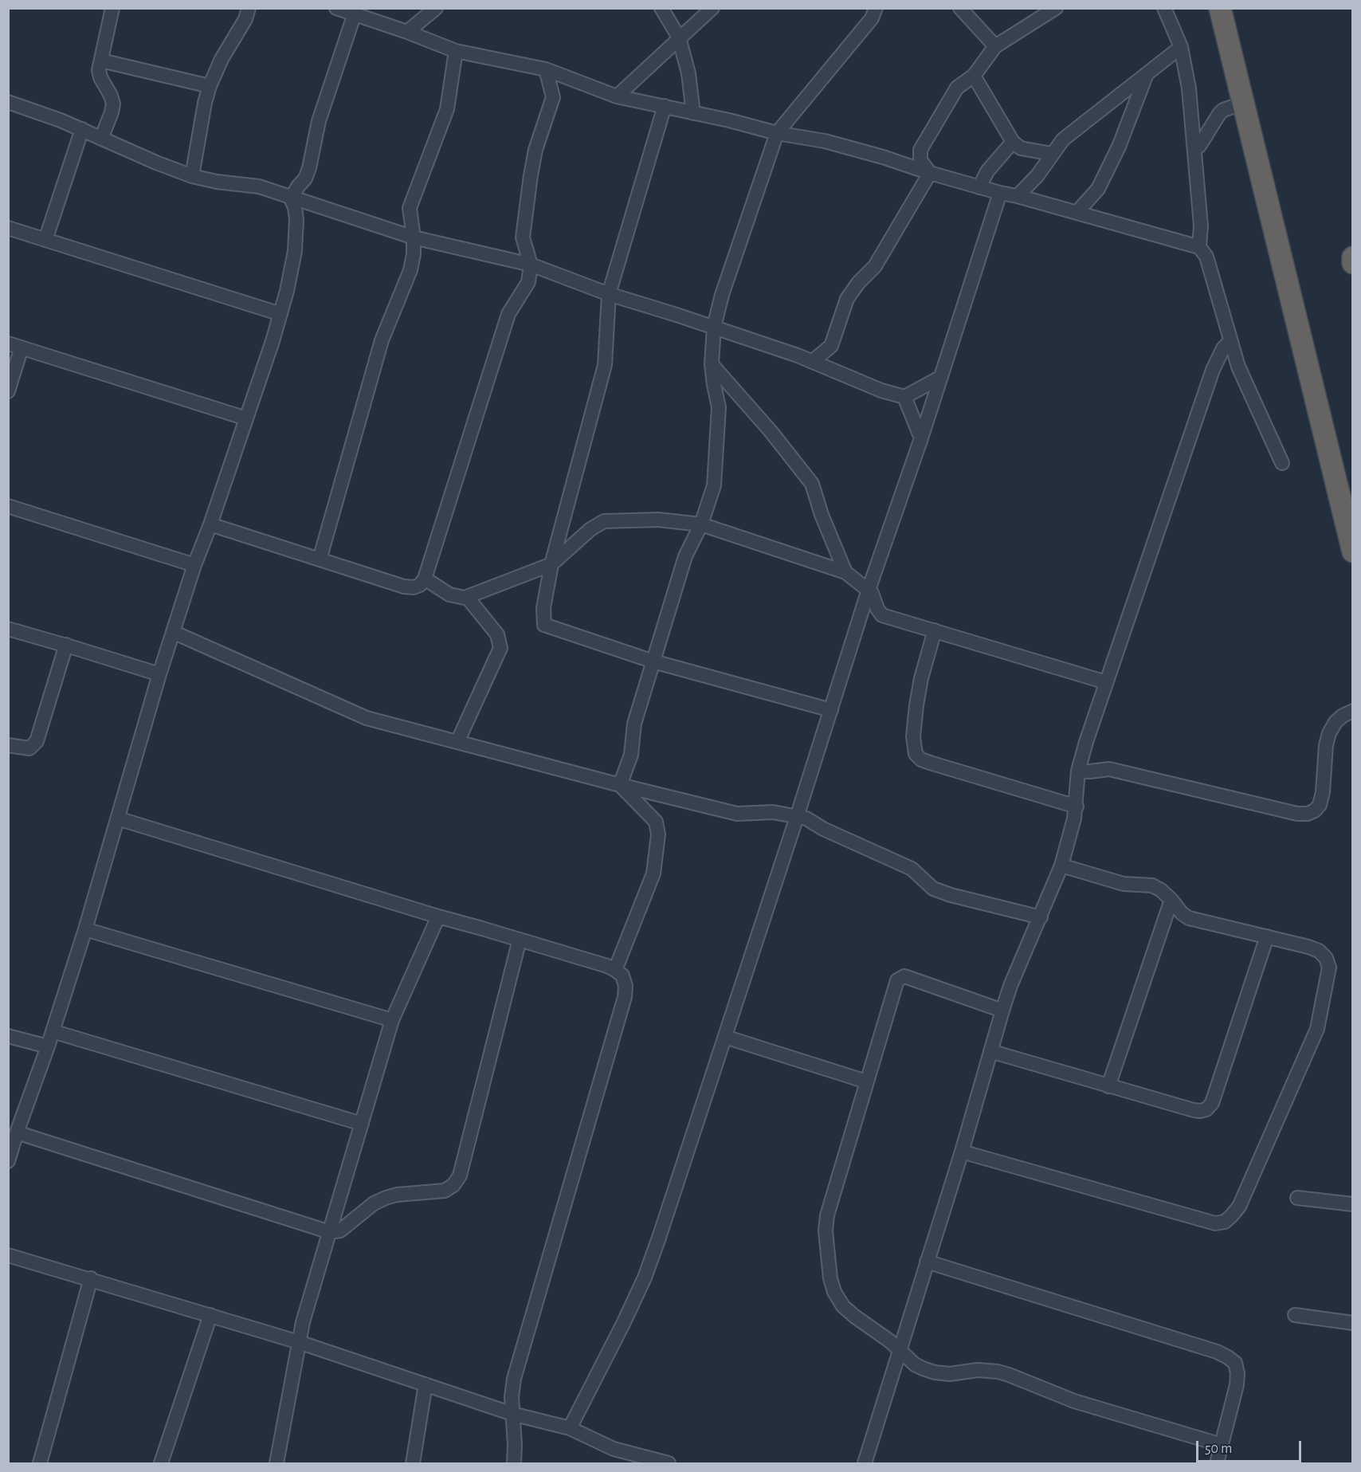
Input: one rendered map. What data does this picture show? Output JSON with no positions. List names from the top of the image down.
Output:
{
  "scale_bar": "50 m"
}
